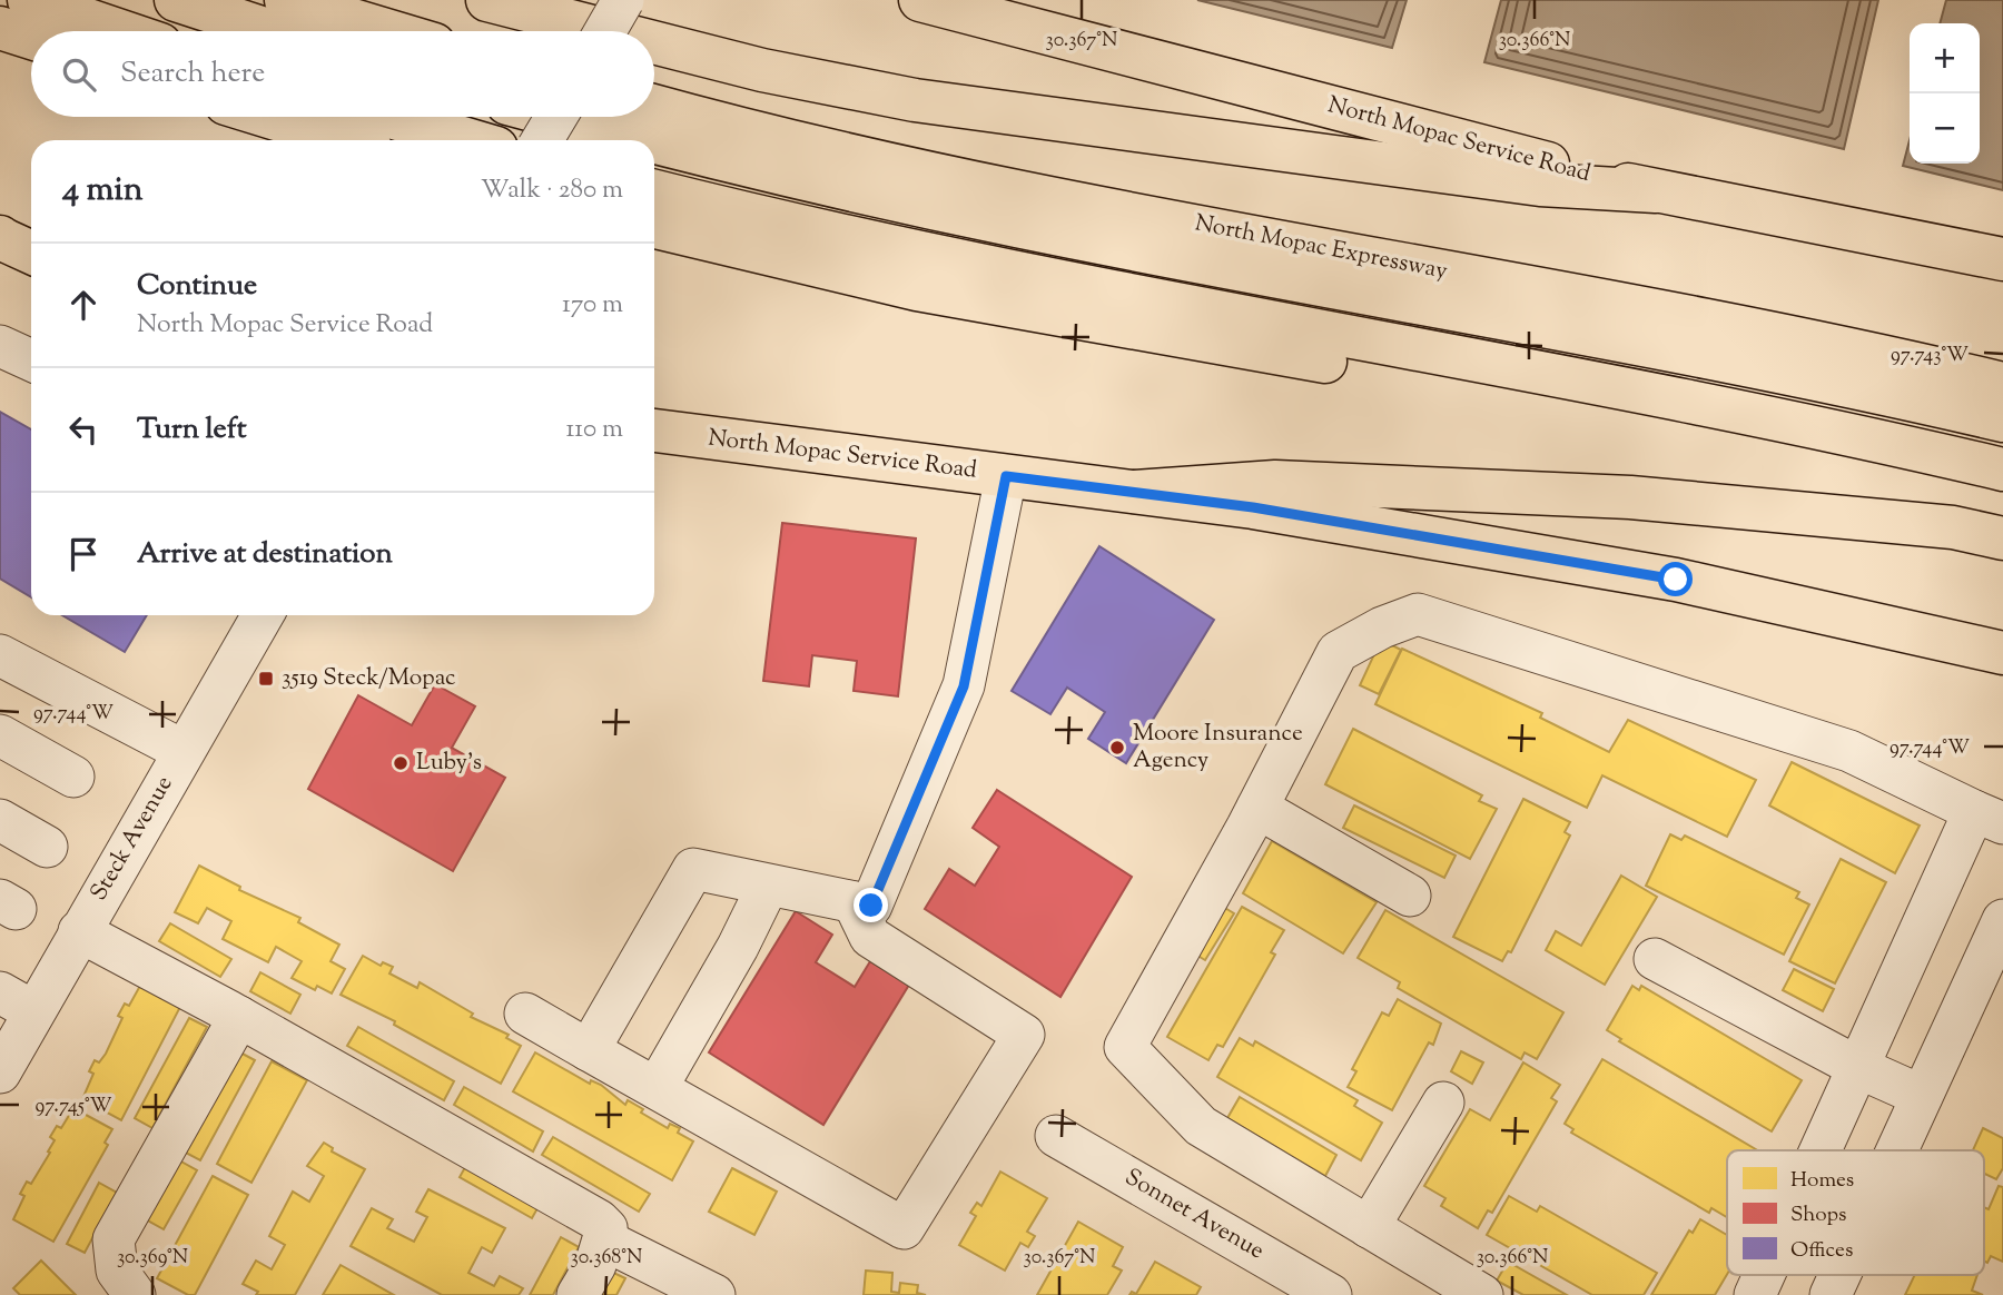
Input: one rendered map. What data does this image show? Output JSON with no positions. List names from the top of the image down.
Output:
{
  "streets": {
    "main road": ["North Mopac Service Road", "North Mopac Expressway"],
    "street": ["Steck Avenue", "Sonnet Avenue"]
  },
  "places": {
    "transit": ["3519 Steck/Mopac"],
    "other": ["Moore Insurance Agency", "Luby's"]
  },
  "legend": ["Homes", "Shops", "Offices"],
  "page": {
    "map_buttons": ["+", "−"],
    "search": "Search here",
    "heading": ["4 min", "Walk · 280 m"],
    "list": [
      ["Continue", "North Mopac Service Road", "170 m"],
      ["Turn left", "110 m"],
      "Arrive at destination"
    ]
  },
  "coordinates": [
    "30.367°N",
    "30.366°N",
    "97.743°W",
    "97.744°W",
    "97.745°W",
    "30.369°N",
    "30.368°N"
  ]
}
